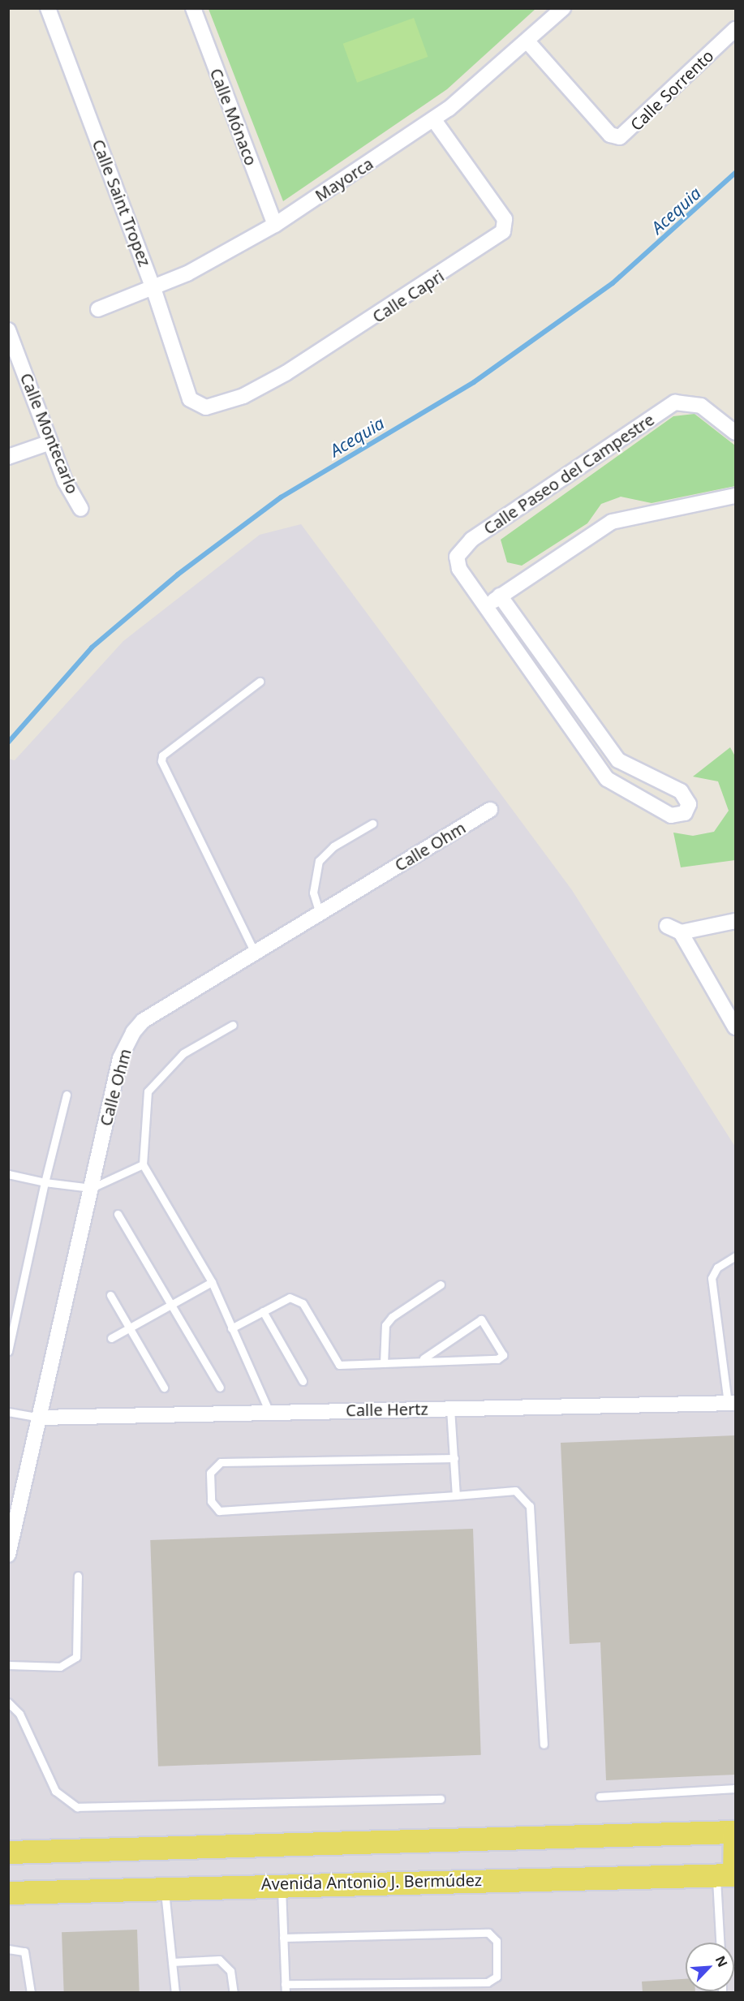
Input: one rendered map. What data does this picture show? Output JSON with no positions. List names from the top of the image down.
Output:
{
  "streets": {
    "main road": ["Avenida Antonio J. Bermúdez"],
    "street": [
      "Calle Sorrento",
      "Calle Mónaco",
      "Mayorca",
      "Calle Saint Tropez",
      "Calle Capri",
      "Calle Montecarlo",
      "Calle Paseo del Campestre",
      "Calle Ohm",
      "Calle Hertz"
    ]
  },
  "crossings": [
    ["Calle Sorrento", "Mayorca"],
    ["Calle Mónaco", "Mayorca"],
    ["Mayorca", "Calle Saint Tropez"],
    ["Mayorca", "Calle Capri"],
    ["Calle Saint Tropez", "Calle Capri"],
    ["Calle Ohm", "Calle Hertz"]
  ],
  "water": ["Acequia"],
  "north": "top right"
}
